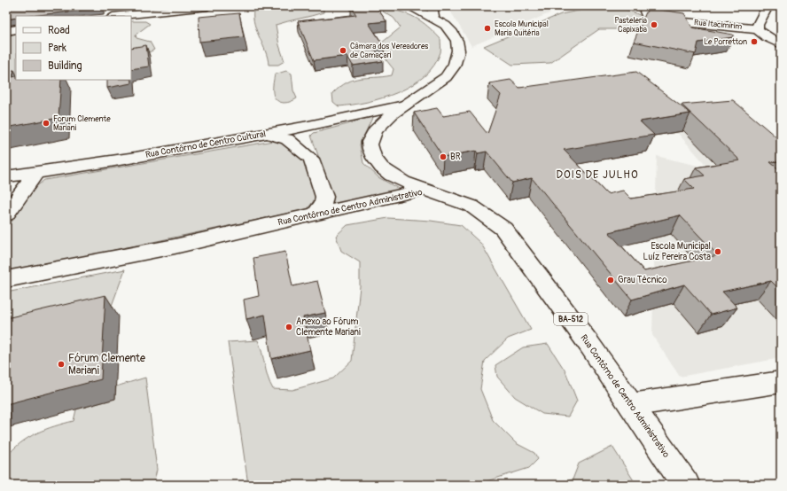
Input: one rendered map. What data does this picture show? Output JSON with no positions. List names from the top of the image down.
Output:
{
  "streets": {
    "street": [
      "Rua Itacimirim",
      "Rua Contôrno de Centro Cultural",
      "Rua Contôrno de Centro Administrativo",
      "BA-512"
    ]
  },
  "crossings": [
    ["Rua Contôrno de Centro Cultural", "Rua Contôrno de Centro Administrativo"]
  ],
  "districts": ["DOIS DE JULHO"],
  "places": [
    "Pasteleria Capixaba",
    "Escola Municipal Maria Quitéria",
    "Le Porretton",
    "Câmara dos Vereadores de Camaçari",
    "Forum Clemente Mariani",
    "BR",
    "Escola Municipal Luíz Pereira Costa",
    "Grau Técnico",
    "Anexo ao Fórum Clemente Mariani",
    "Fórum Clemente Mariani"
  ],
  "legend": ["Road", "Park", "Building"]
}
